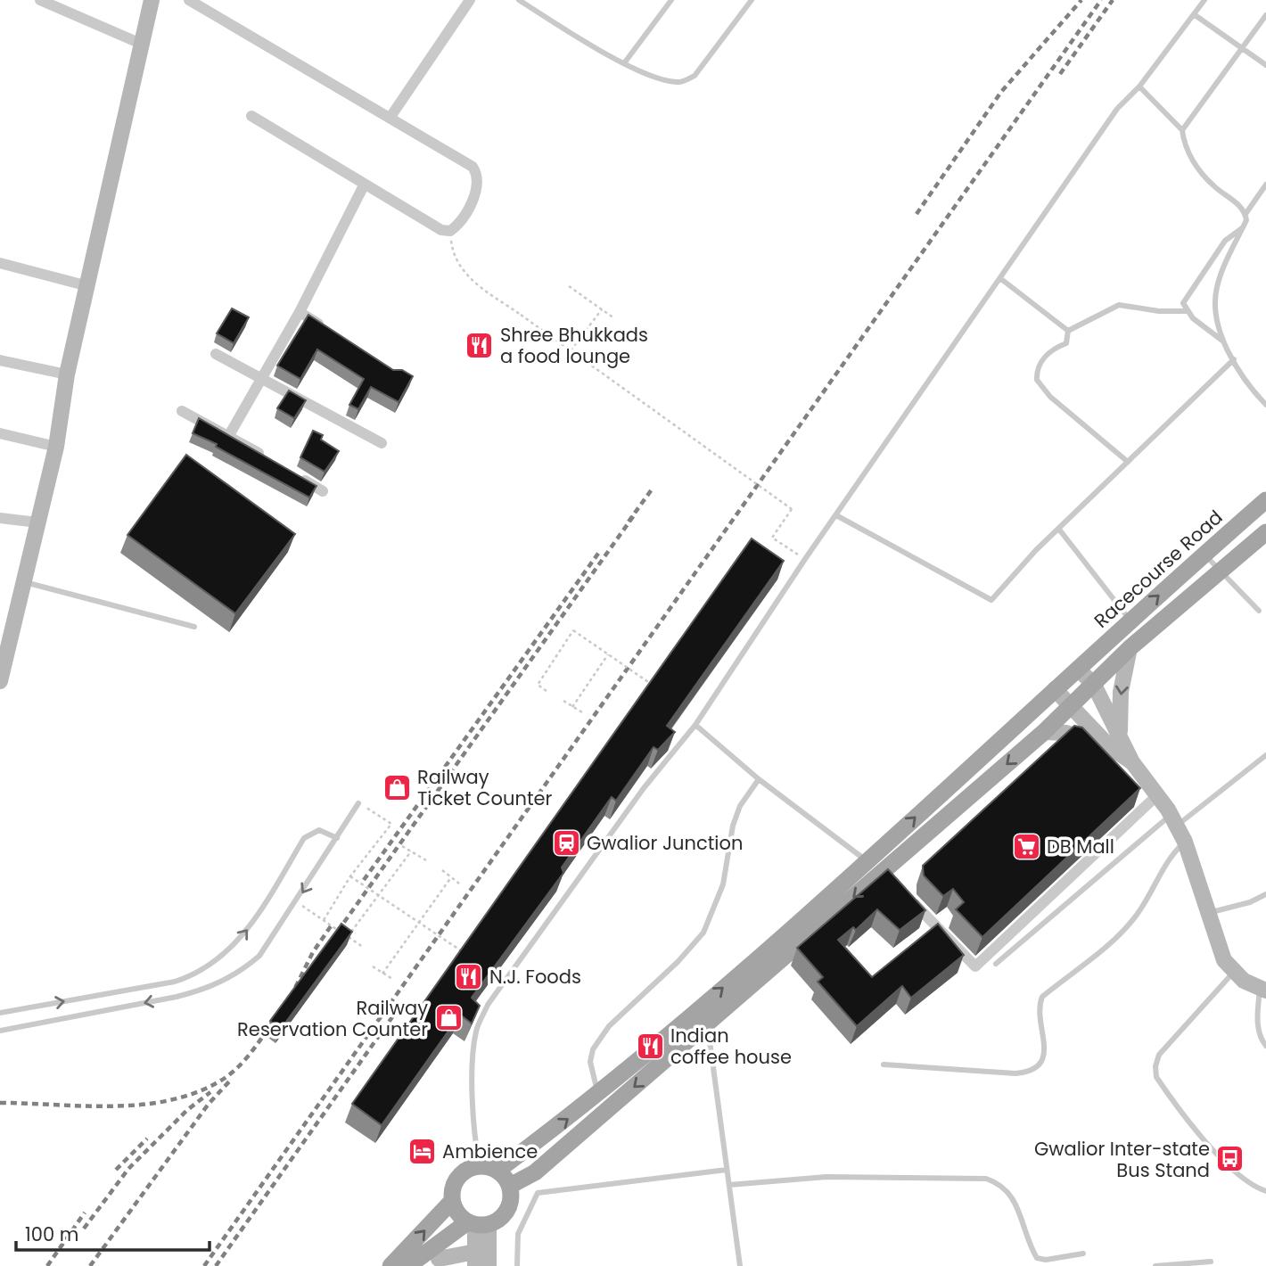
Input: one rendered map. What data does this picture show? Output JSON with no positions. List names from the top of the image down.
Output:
{
  "streets": {
    "main road": ["Racecourse Road"]
  },
  "places": {
    "restaurant": ["Shree Bhukkads a food lounge", "N.J. Foods", "Indian coffee house"],
    "shop": ["Railway Ticket Counter", "Railway Reservation Counter"],
    "station": ["Gwalior Junction"],
    "supermarket": ["DB Mall"],
    "hotel": ["Ambience"],
    "bus stop": ["Gwalior Inter-state Bus Stand"]
  },
  "scale_bar": "100 m"
}
